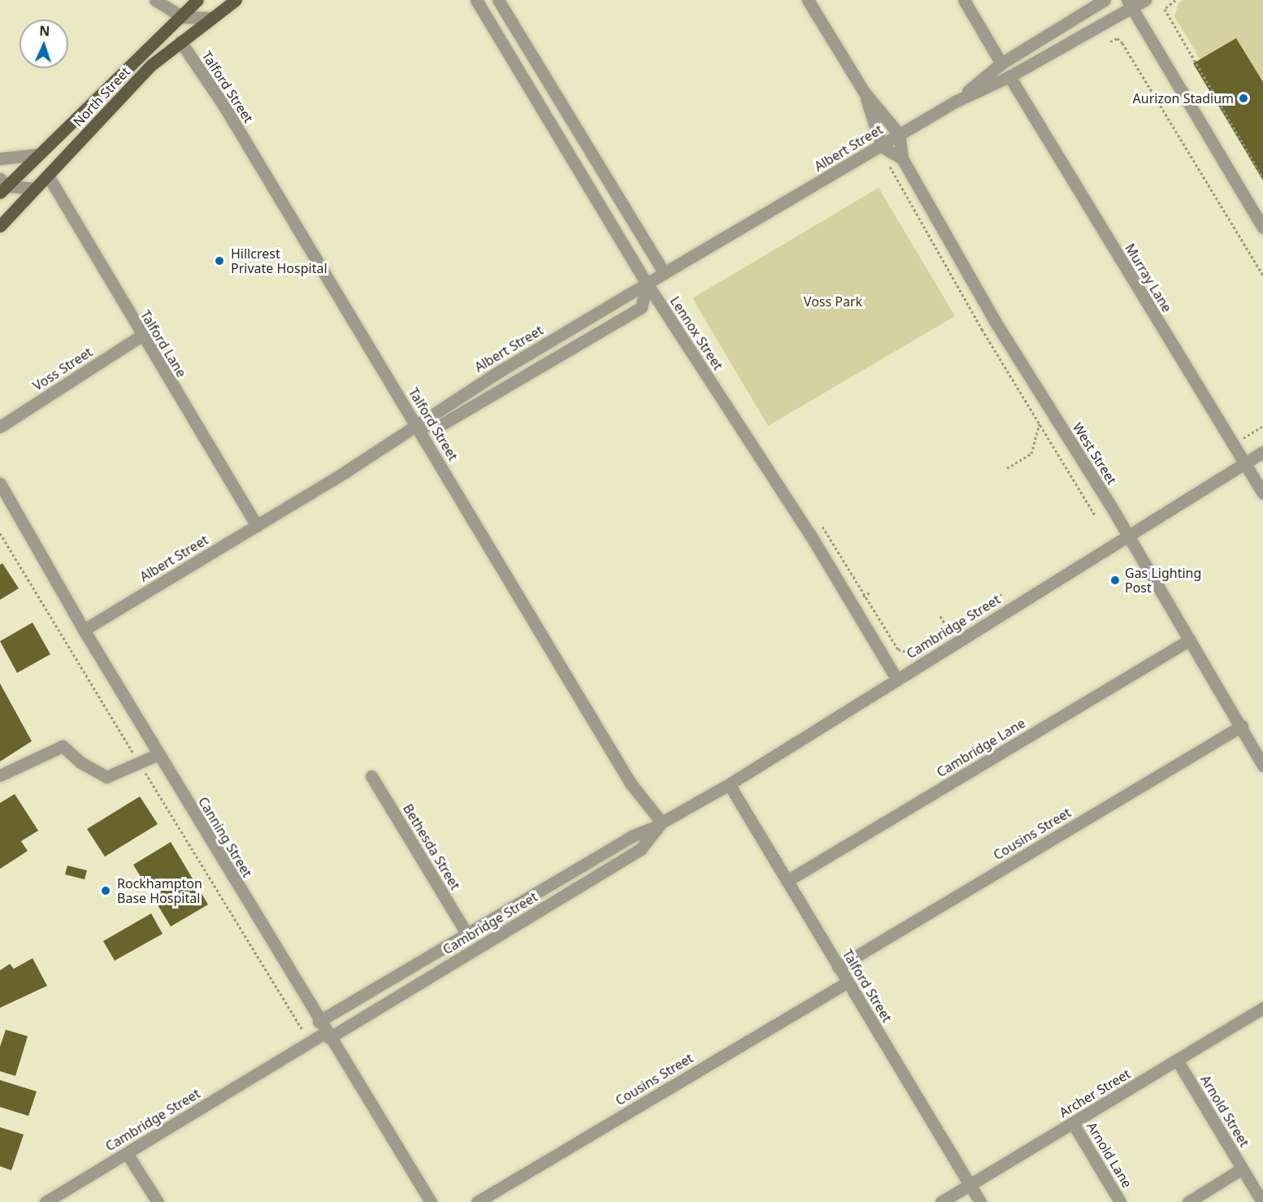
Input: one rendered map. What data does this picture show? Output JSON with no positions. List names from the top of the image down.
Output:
{
  "streets": {
    "main road": ["North Street"],
    "street": [
      "Talford Street",
      "Albert Street",
      "Murray Lane",
      "Lennox Street",
      "Talford Lane",
      "Voss Street",
      "West Street",
      "Cambridge Street",
      "Cambridge Lane",
      "Cousins Street",
      "Canning Street",
      "Bethesda Street",
      "Archer Street",
      "Arnold Street",
      "Arnold Lane"
    ]
  },
  "crossings": [
    ["Talford Street", "North Street"],
    ["Talford Street", "Albert Street"],
    ["Talford Street", "Cambridge Street"],
    ["Talford Street", "Cambridge Lane"],
    ["Talford Street", "Cousins Street"],
    ["Talford Street", "Archer Street"],
    ["North Street", "Talford Lane"],
    ["Albert Street", "Murray Lane"],
    ["Albert Street", "Lennox Street"],
    ["Albert Street", "Talford Lane"],
    ["Albert Street", "West Street"],
    ["Albert Street", "Canning Street"],
    ["Murray Lane", "Cambridge Street"],
    ["Lennox Street", "Cambridge Street"],
    ["Talford Lane", "Voss Street"],
    ["West Street", "Cambridge Street"],
    ["West Street", "Cambridge Lane"],
    ["West Street", "Cousins Street"],
    ["Cambridge Street", "Canning Street"],
    ["Cambridge Street", "Bethesda Street"],
    ["Archer Street", "Arnold Street"],
    ["Archer Street", "Arnold Lane"]
  ],
  "parks": ["Voss Park"],
  "places": [
    "Aurizon Stadium",
    "Hillcrest Private Hospital",
    "Gas Lighting Post",
    "Rockhampton Base Hospital"
  ],
  "north": "top"
}
